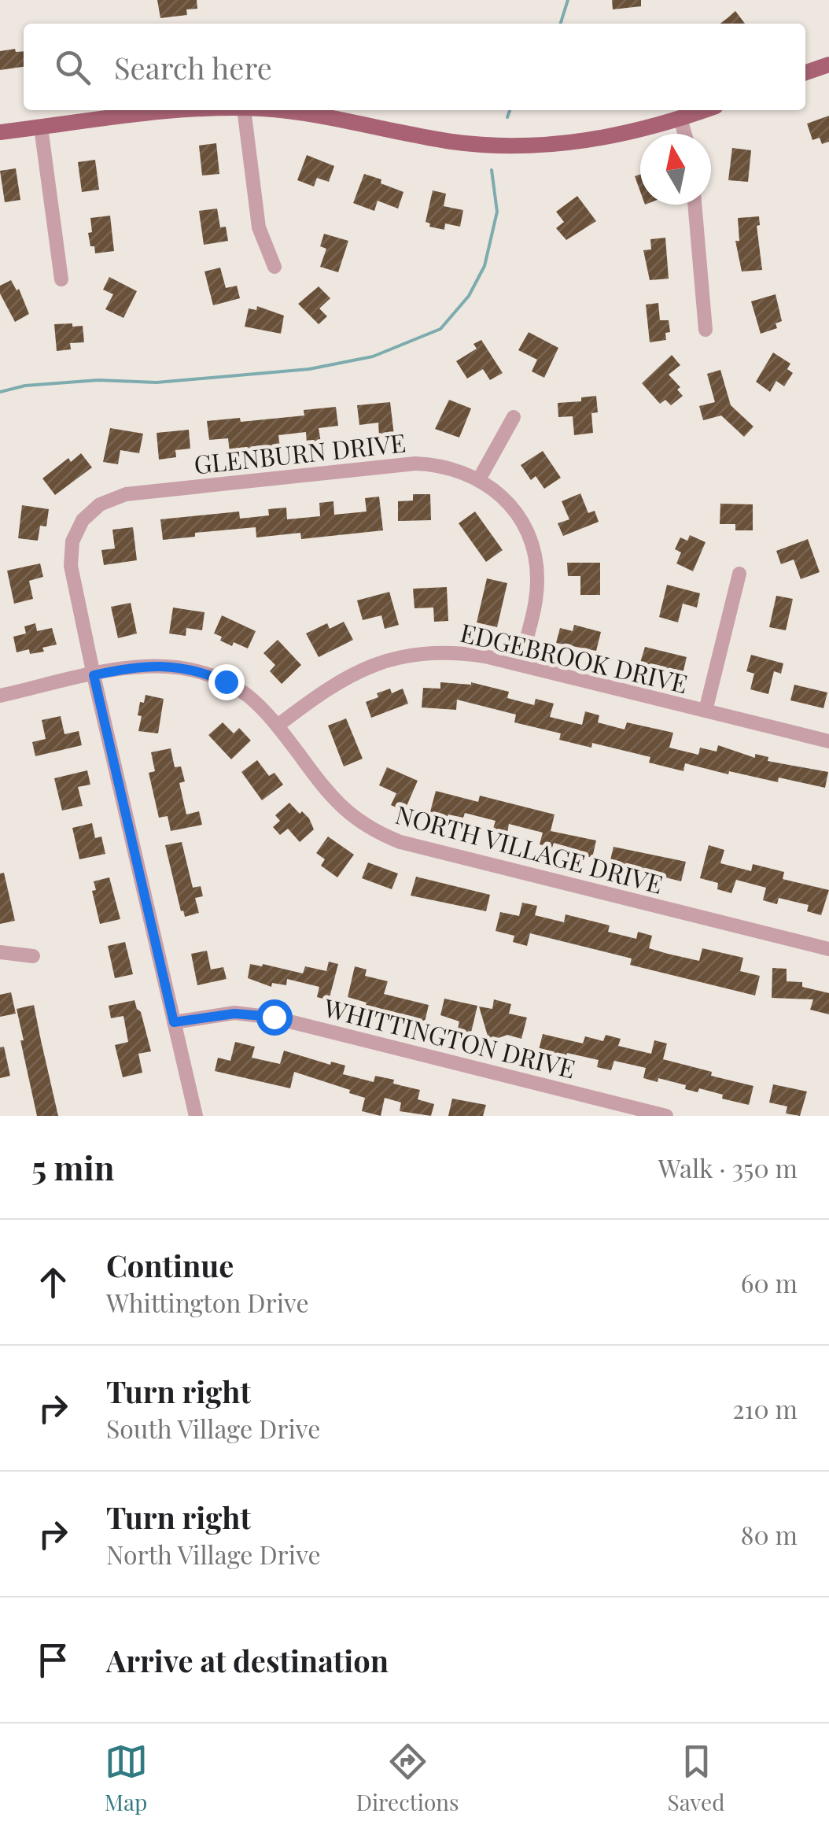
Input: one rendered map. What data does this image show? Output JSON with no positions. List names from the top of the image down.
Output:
{
  "streets": {
    "street": [
      "GLENBURN DRIVE",
      "EDGEBROOK DRIVE",
      "NORTH VILLAGE DRIVE",
      "WHITTINGTON DRIVE"
    ]
  },
  "crossings": [
    ["GLENBURN DRIVE", "EDGEBROOK DRIVE"],
    ["GLENBURN DRIVE", "NORTH VILLAGE DRIVE"],
    ["GLENBURN DRIVE", "WHITTINGTON DRIVE"],
    ["EDGEBROOK DRIVE", "NORTH VILLAGE DRIVE"]
  ],
  "north": "top",
  "page": {
    "search": "Search here",
    "heading": ["5 min", "Walk · 350 m"],
    "list": [
      ["Continue", "Whittington Drive", "60 m"],
      ["Turn right", "South Village Drive", "210 m"],
      ["Turn right", "North Village Drive", "80 m"],
      "Arrive at destination"
    ],
    "nav": ["Map", "Directions", "Saved"]
  }
}
